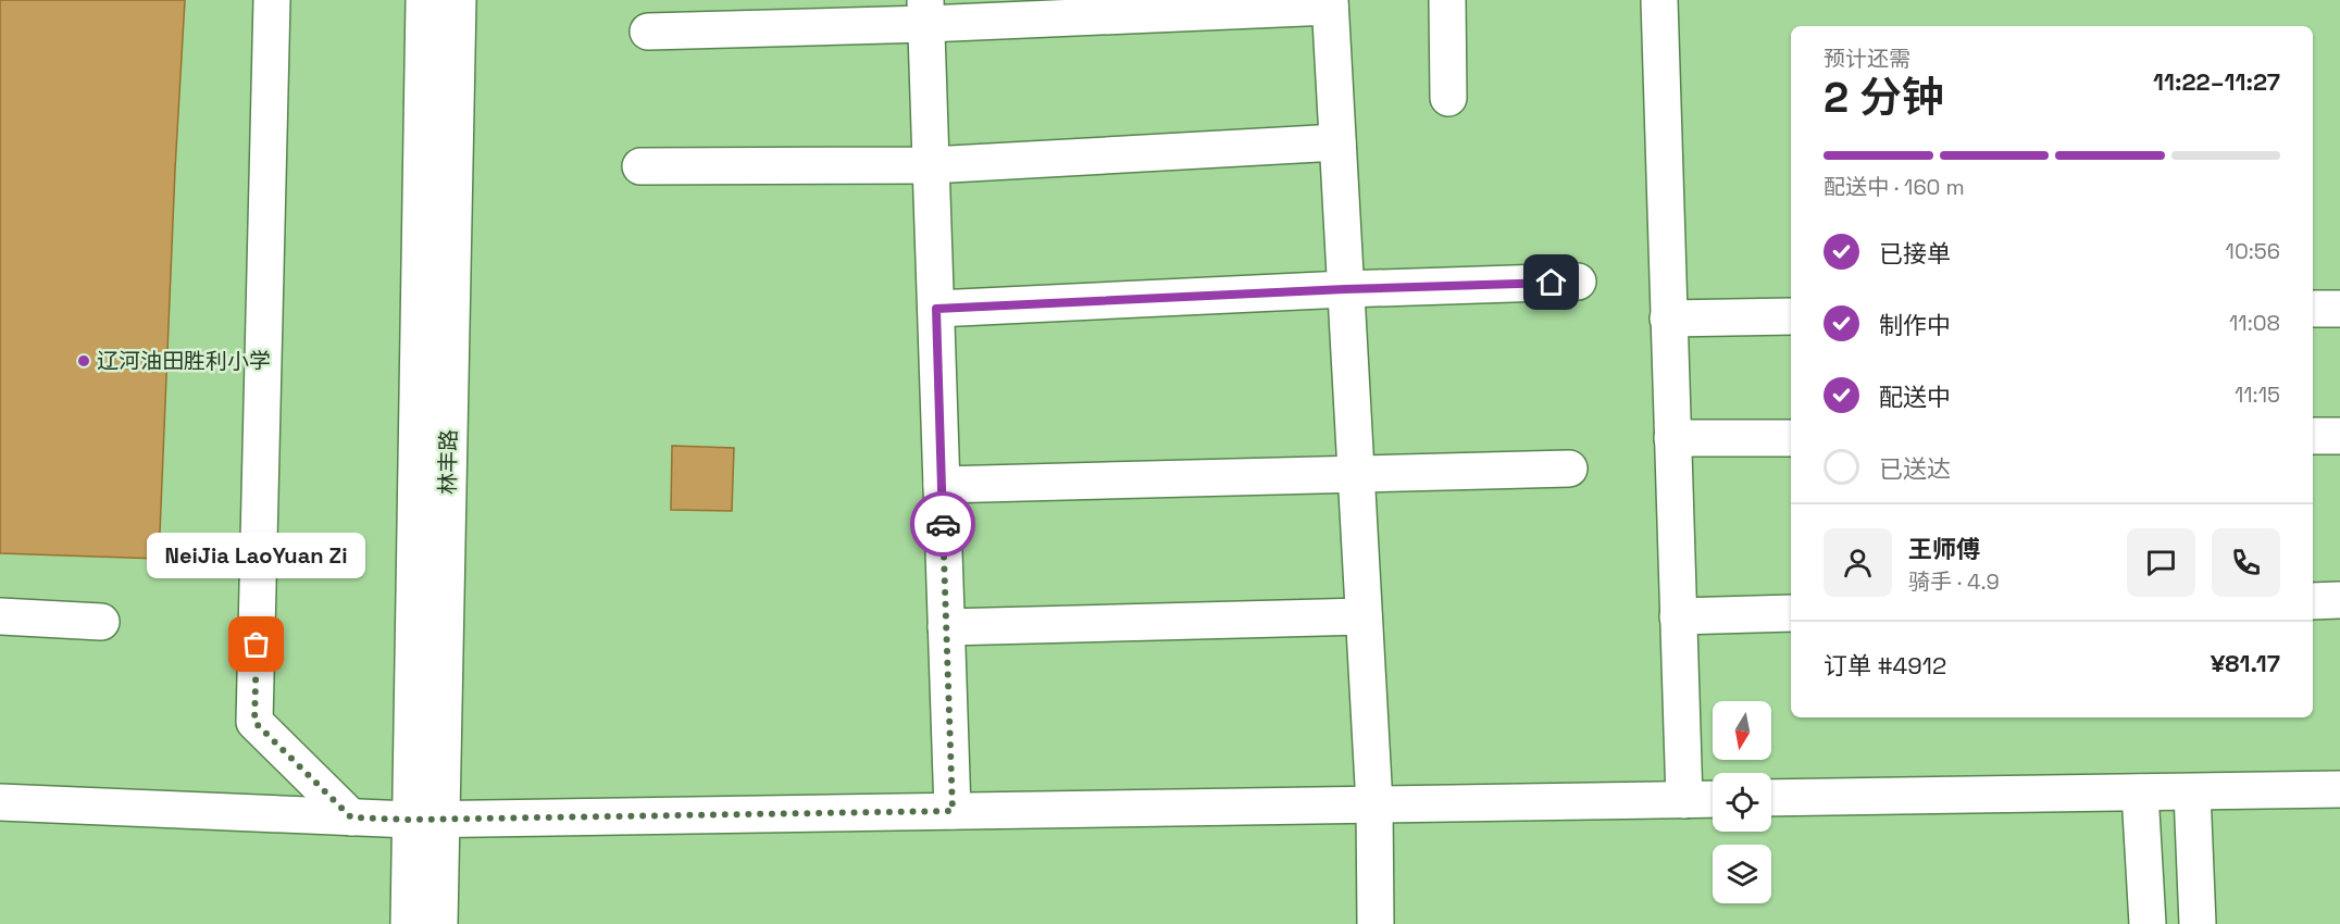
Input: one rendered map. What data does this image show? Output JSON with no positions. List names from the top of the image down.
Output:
{
  "streets": {
    "street": ["林丰路"]
  },
  "places": ["辽河油田胜利小学", "NeiJia LaoYuan Zi"],
  "north": "bottom",
  "page": {
    "heading": ["2 分钟", "预计还需", "11:22–11:27"],
    "panel": [
      "王师傅",
      "骑手 · 4.9",
      "订单 #4912",
      "¥81.17"
    ],
    "bar": "配送中 · 160 m",
    "list": [
      ["已接单", "10:56"],
      ["制作中", "11:08"],
      ["配送中", "11:15"],
      "已送达"
    ],
    "bubble": "NeiJia LaoYuan Zi"
  }
}
